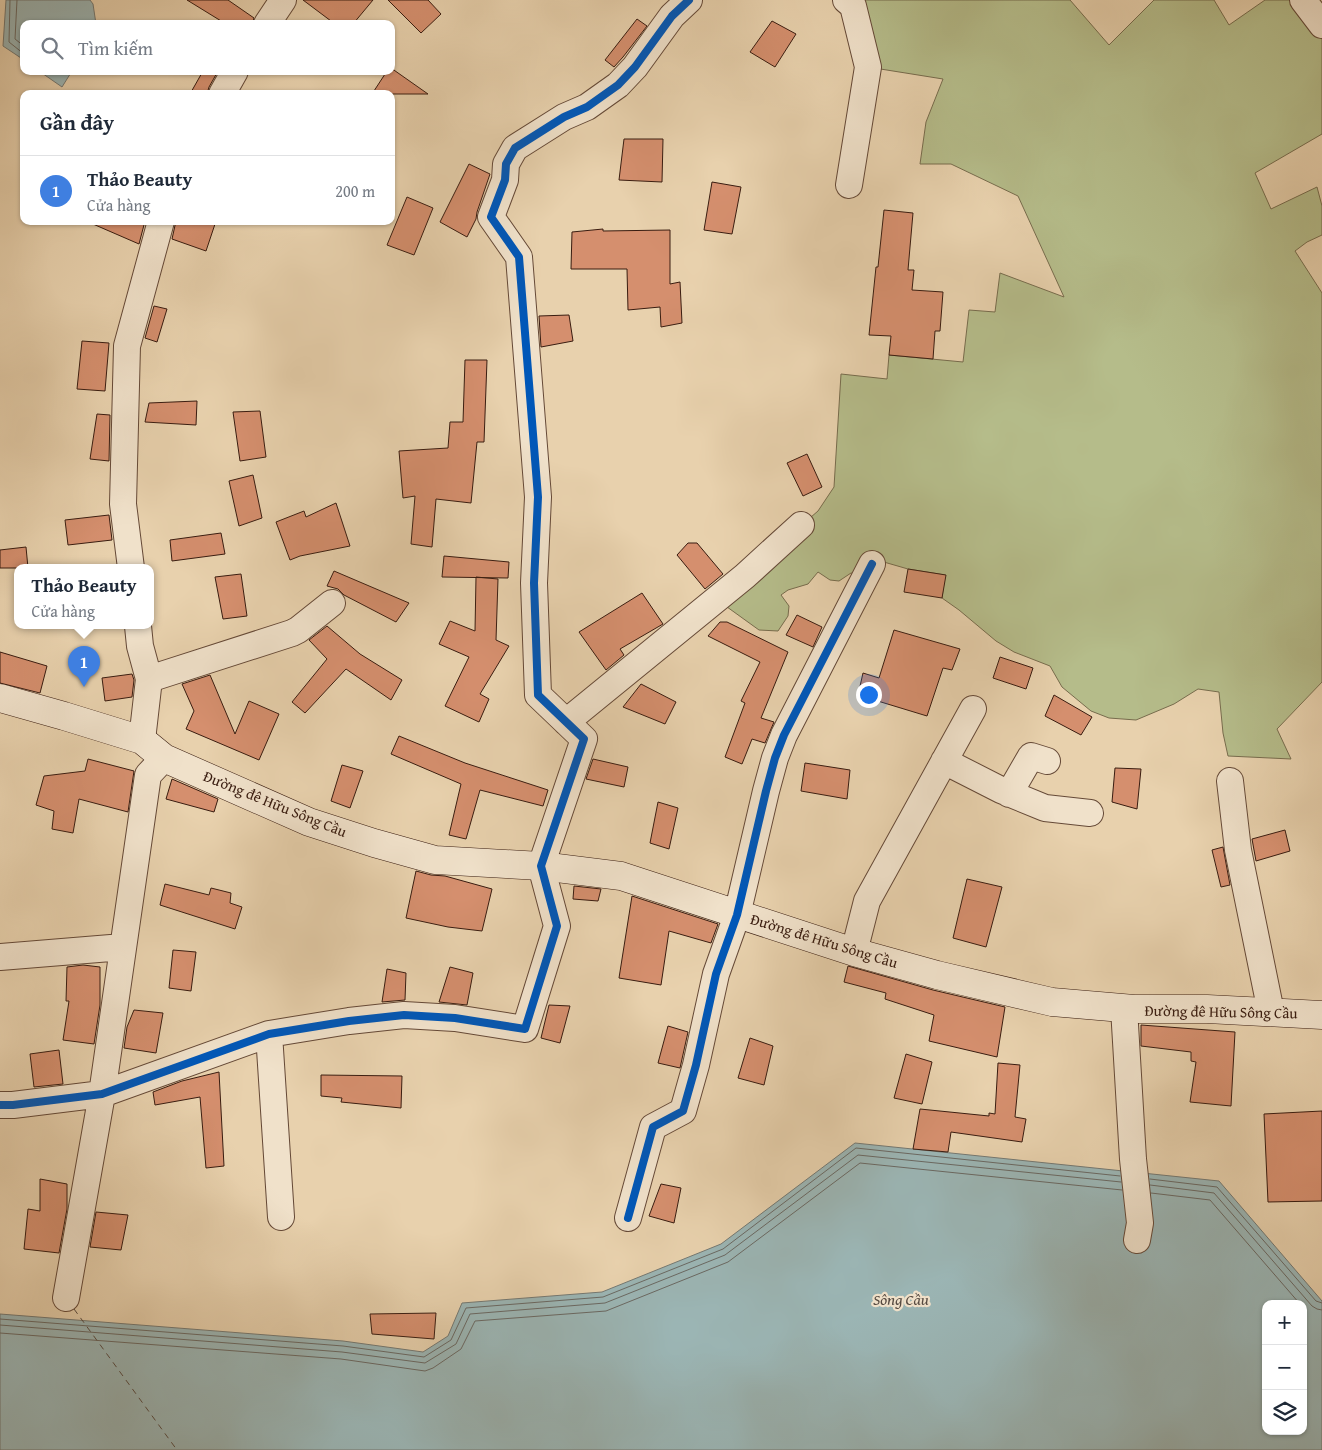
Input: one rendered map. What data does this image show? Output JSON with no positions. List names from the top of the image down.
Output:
{
  "streets": {
    "main road": ["Đường đê Hữu Sông Cầu"]
  },
  "water": ["Sông Cầu"],
  "page": {
    "search": "Tìm kiếm",
    "heading": "Gần đây",
    "list": [
      {
        "mark": "1",
        "name": "Thảo Beauty",
        "note": "Cửa hàng",
        "value": "200 m"
      }
    ],
    "popup": ["Thảo Beauty", "Cửa hàng"],
    "pins": "1",
    "map_buttons": ["+", "−"]
  }
}
